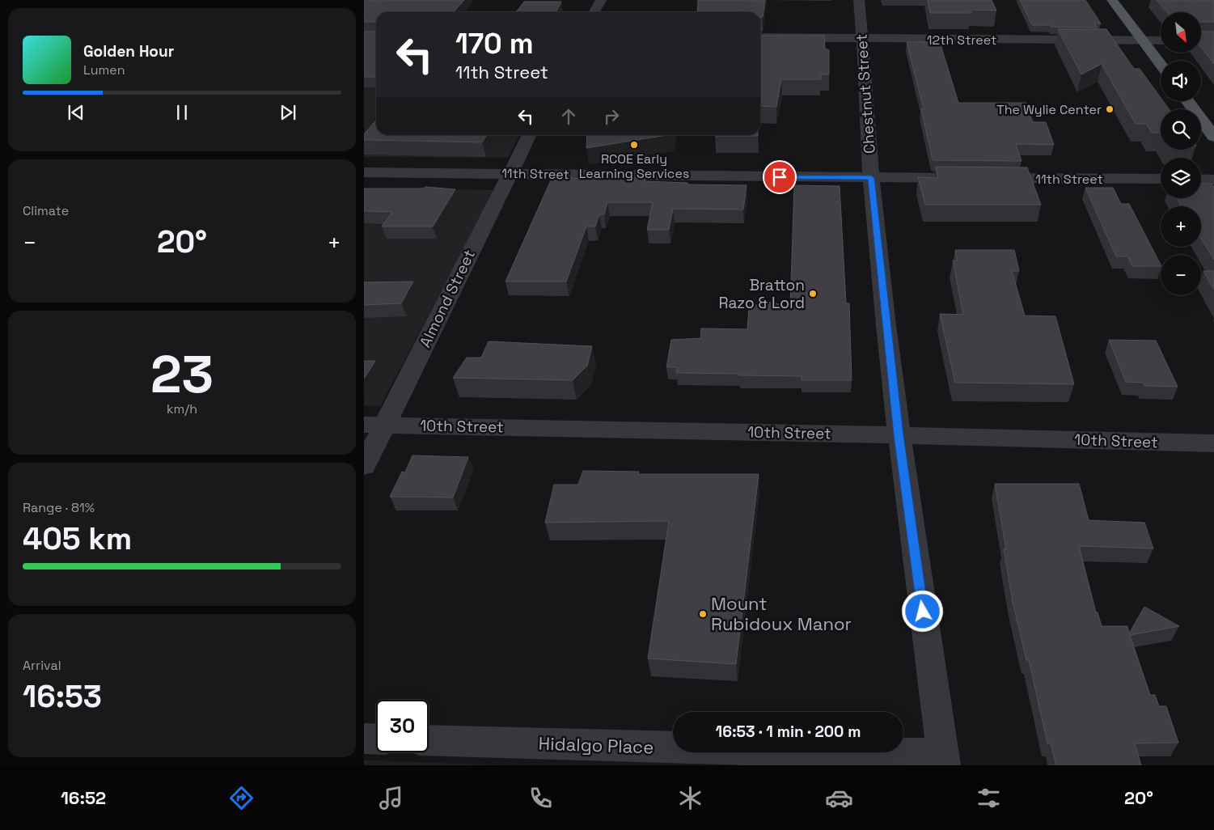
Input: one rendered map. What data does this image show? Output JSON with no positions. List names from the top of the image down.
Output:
{
  "streets": {
    "street": [
      "12th Street",
      "Chestnut Street",
      "11th Street",
      "Almond Street",
      "10th Street",
      "Hidalgo Place"
    ]
  },
  "crossings": [
    ["12th Street", "Chestnut Street"],
    ["Chestnut Street", "11th Street"],
    ["Chestnut Street", "10th Street"],
    ["Chestnut Street", "Hidalgo Place"],
    ["11th Street", "Almond Street"],
    ["Almond Street", "10th Street"]
  ],
  "places": [
    "The Wylie Center",
    "RCOE Early Learning Services",
    "Bratton Razo & Lord",
    "Mount Rubidoux Manor"
  ],
  "north": "bottom right",
  "page": {
    "map_buttons": ["+", "−"],
    "turn": ["170 m", "11th Street"],
    "song": ["Golden Hour", "Lumen"],
    "tile": [
      "Climate",
      ["23", "km/h"],
      ["Range · 81%", "405 km"],
      ["Arrival", "16:53"]
    ],
    "heat": ["−", "20°", "+"],
    "limit": "30",
    "trip": "16:53 · 1 min · 200 m",
    "tabs": ["16:52", "20°"]
  }
}
